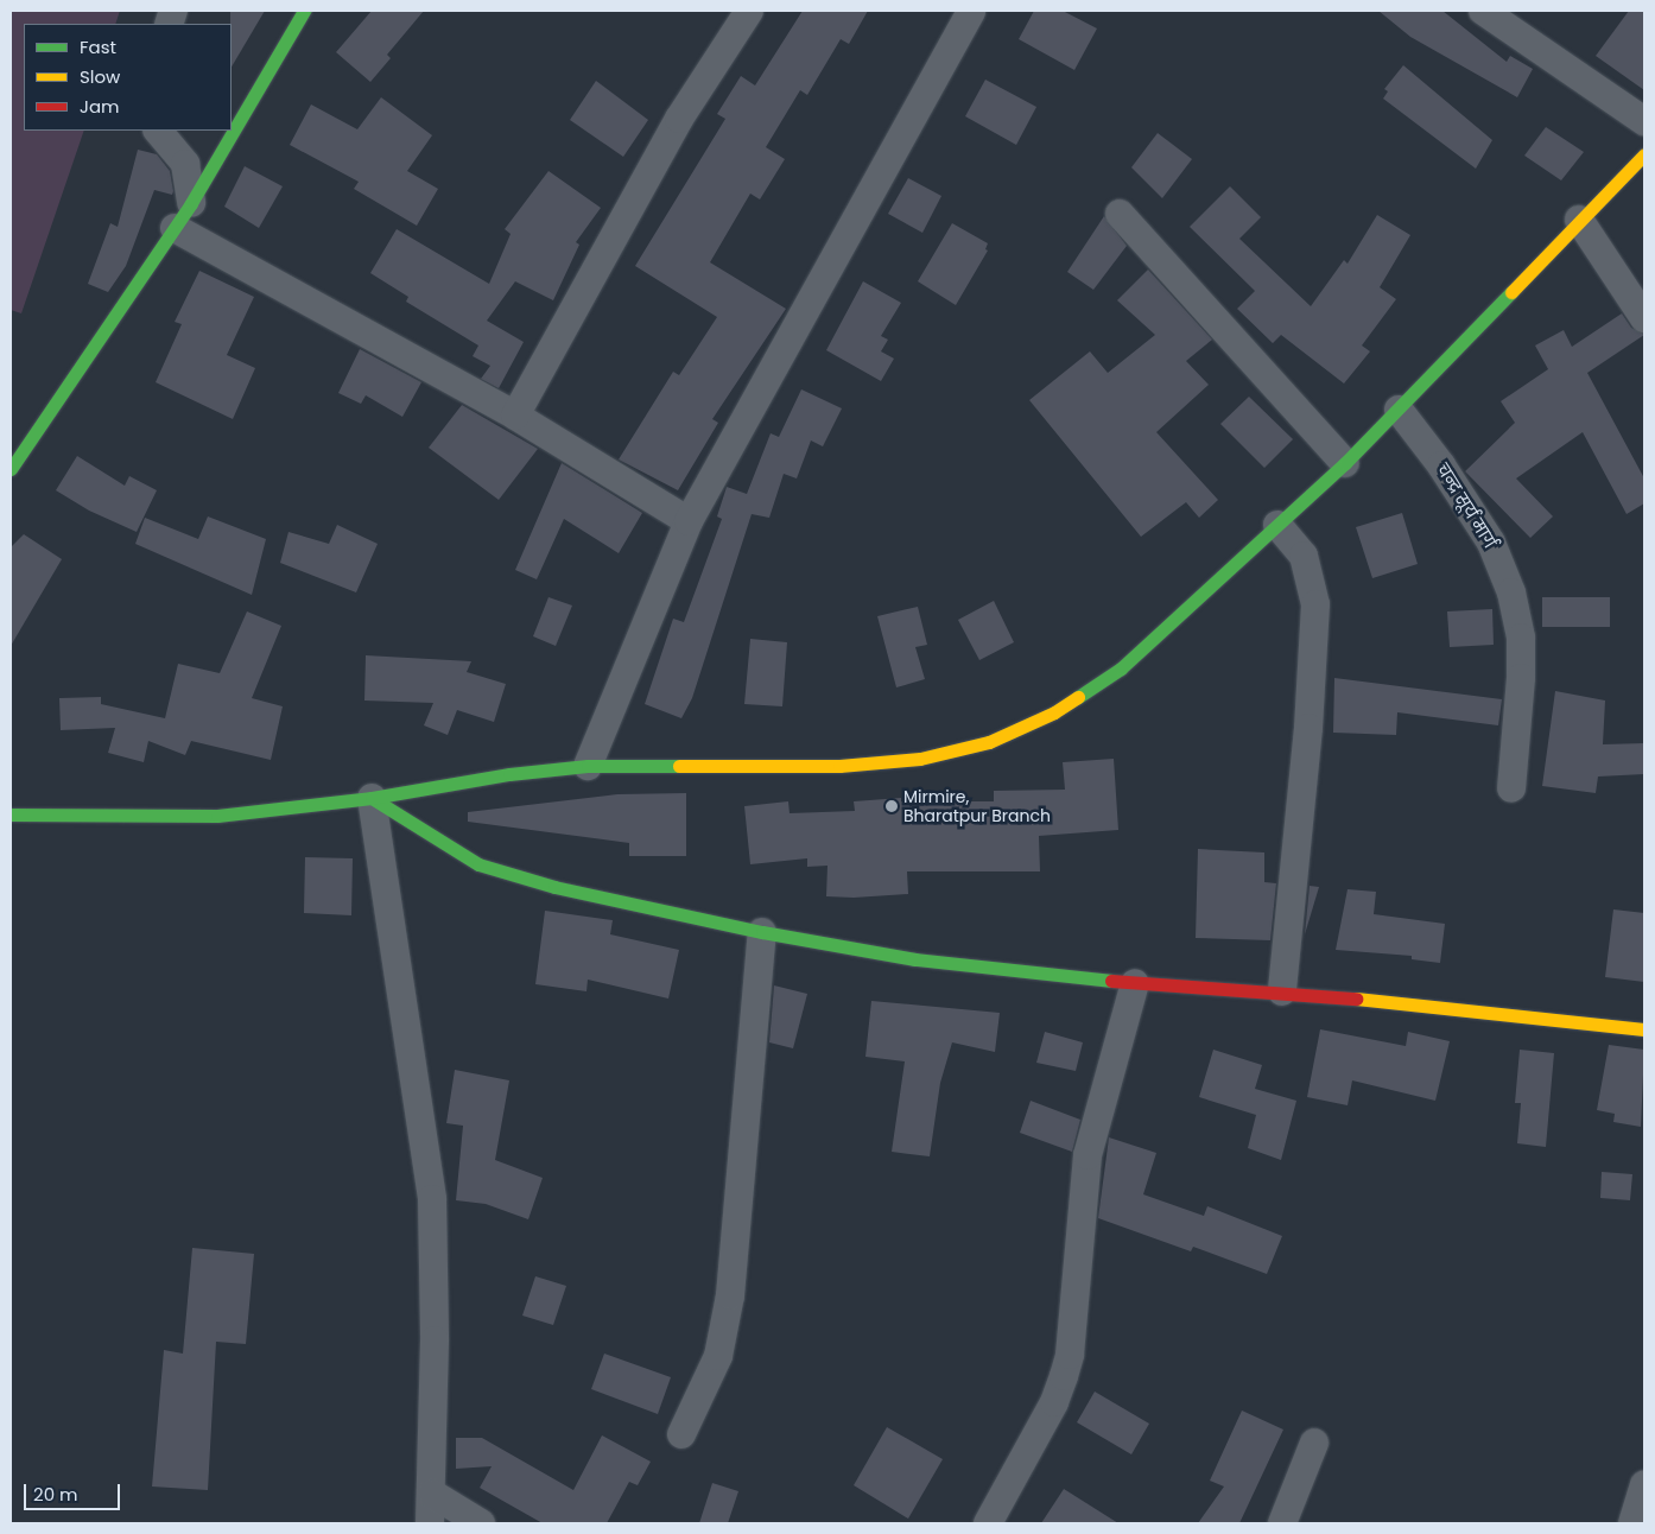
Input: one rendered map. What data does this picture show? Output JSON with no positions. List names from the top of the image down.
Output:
{
  "streets": {
    "street": ["चन्द्र सूर्य मार्ग"]
  },
  "places": ["Mirmire, Bharatpur Branch"],
  "legend": ["Fast", "Slow", "Jam"],
  "scale_bar": "20 m"
}
